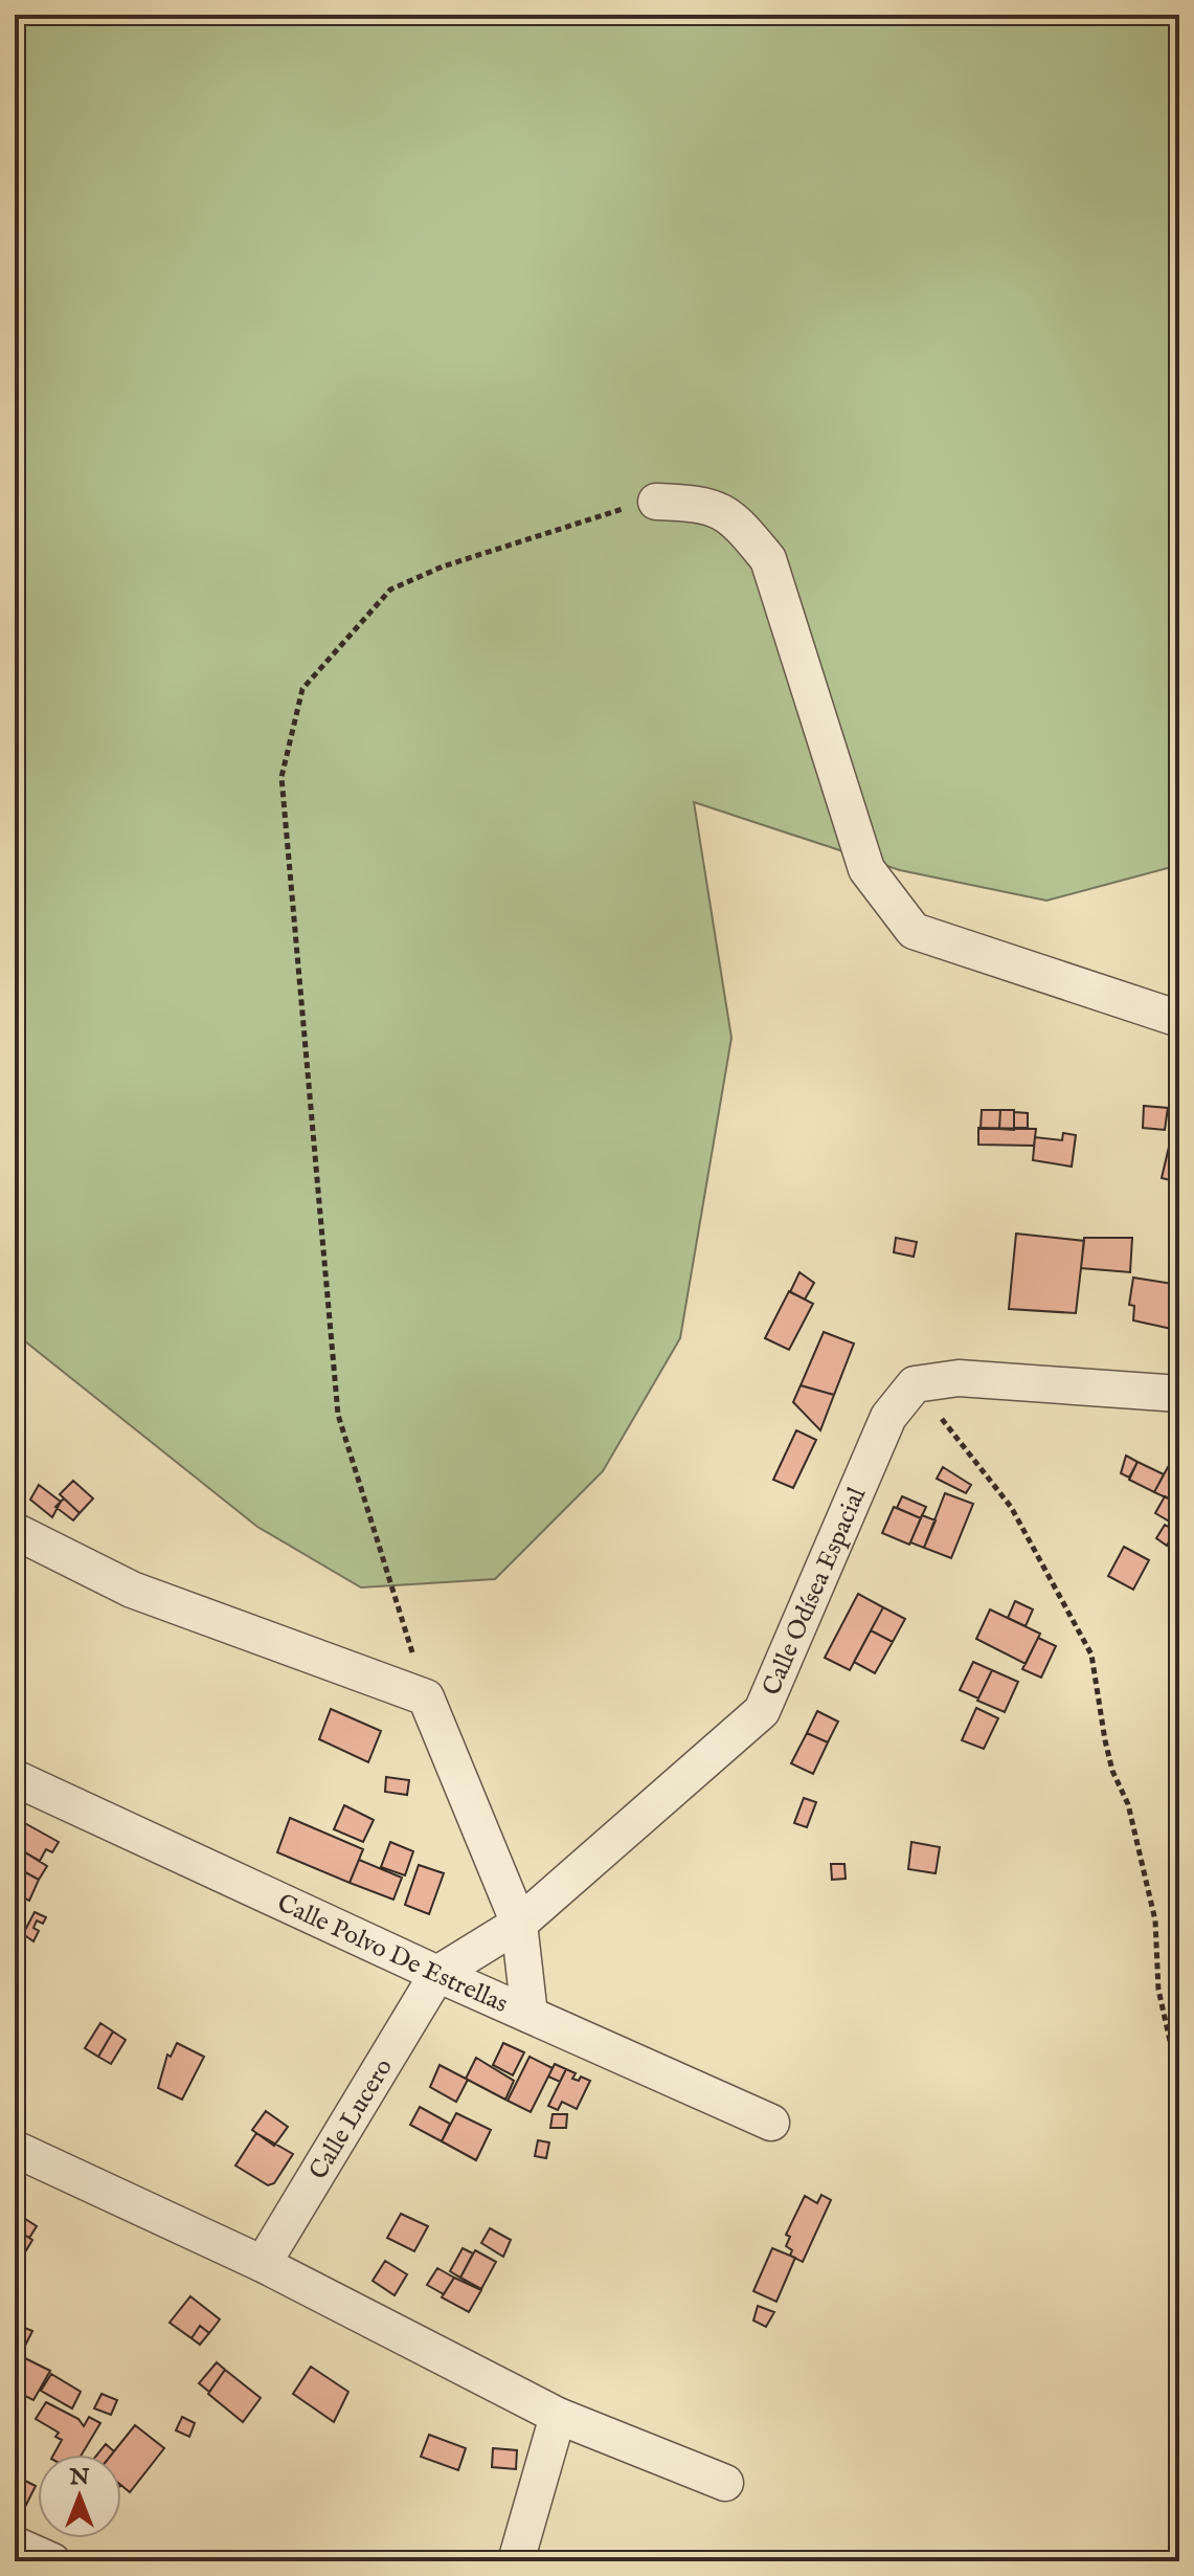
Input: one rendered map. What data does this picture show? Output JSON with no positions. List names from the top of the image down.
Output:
{
  "streets": {
    "street": ["Calle Odísea Espacial", "Calle Polvo De Estrellas", "Calle Lucero"]
  },
  "crossings": [
    ["Calle Odísea Espacial", "Calle Polvo De Estrellas"],
    ["Calle Odísea Espacial", "Calle Lucero"],
    ["Calle Polvo De Estrellas", "Calle Lucero"]
  ],
  "north": "top"
}
